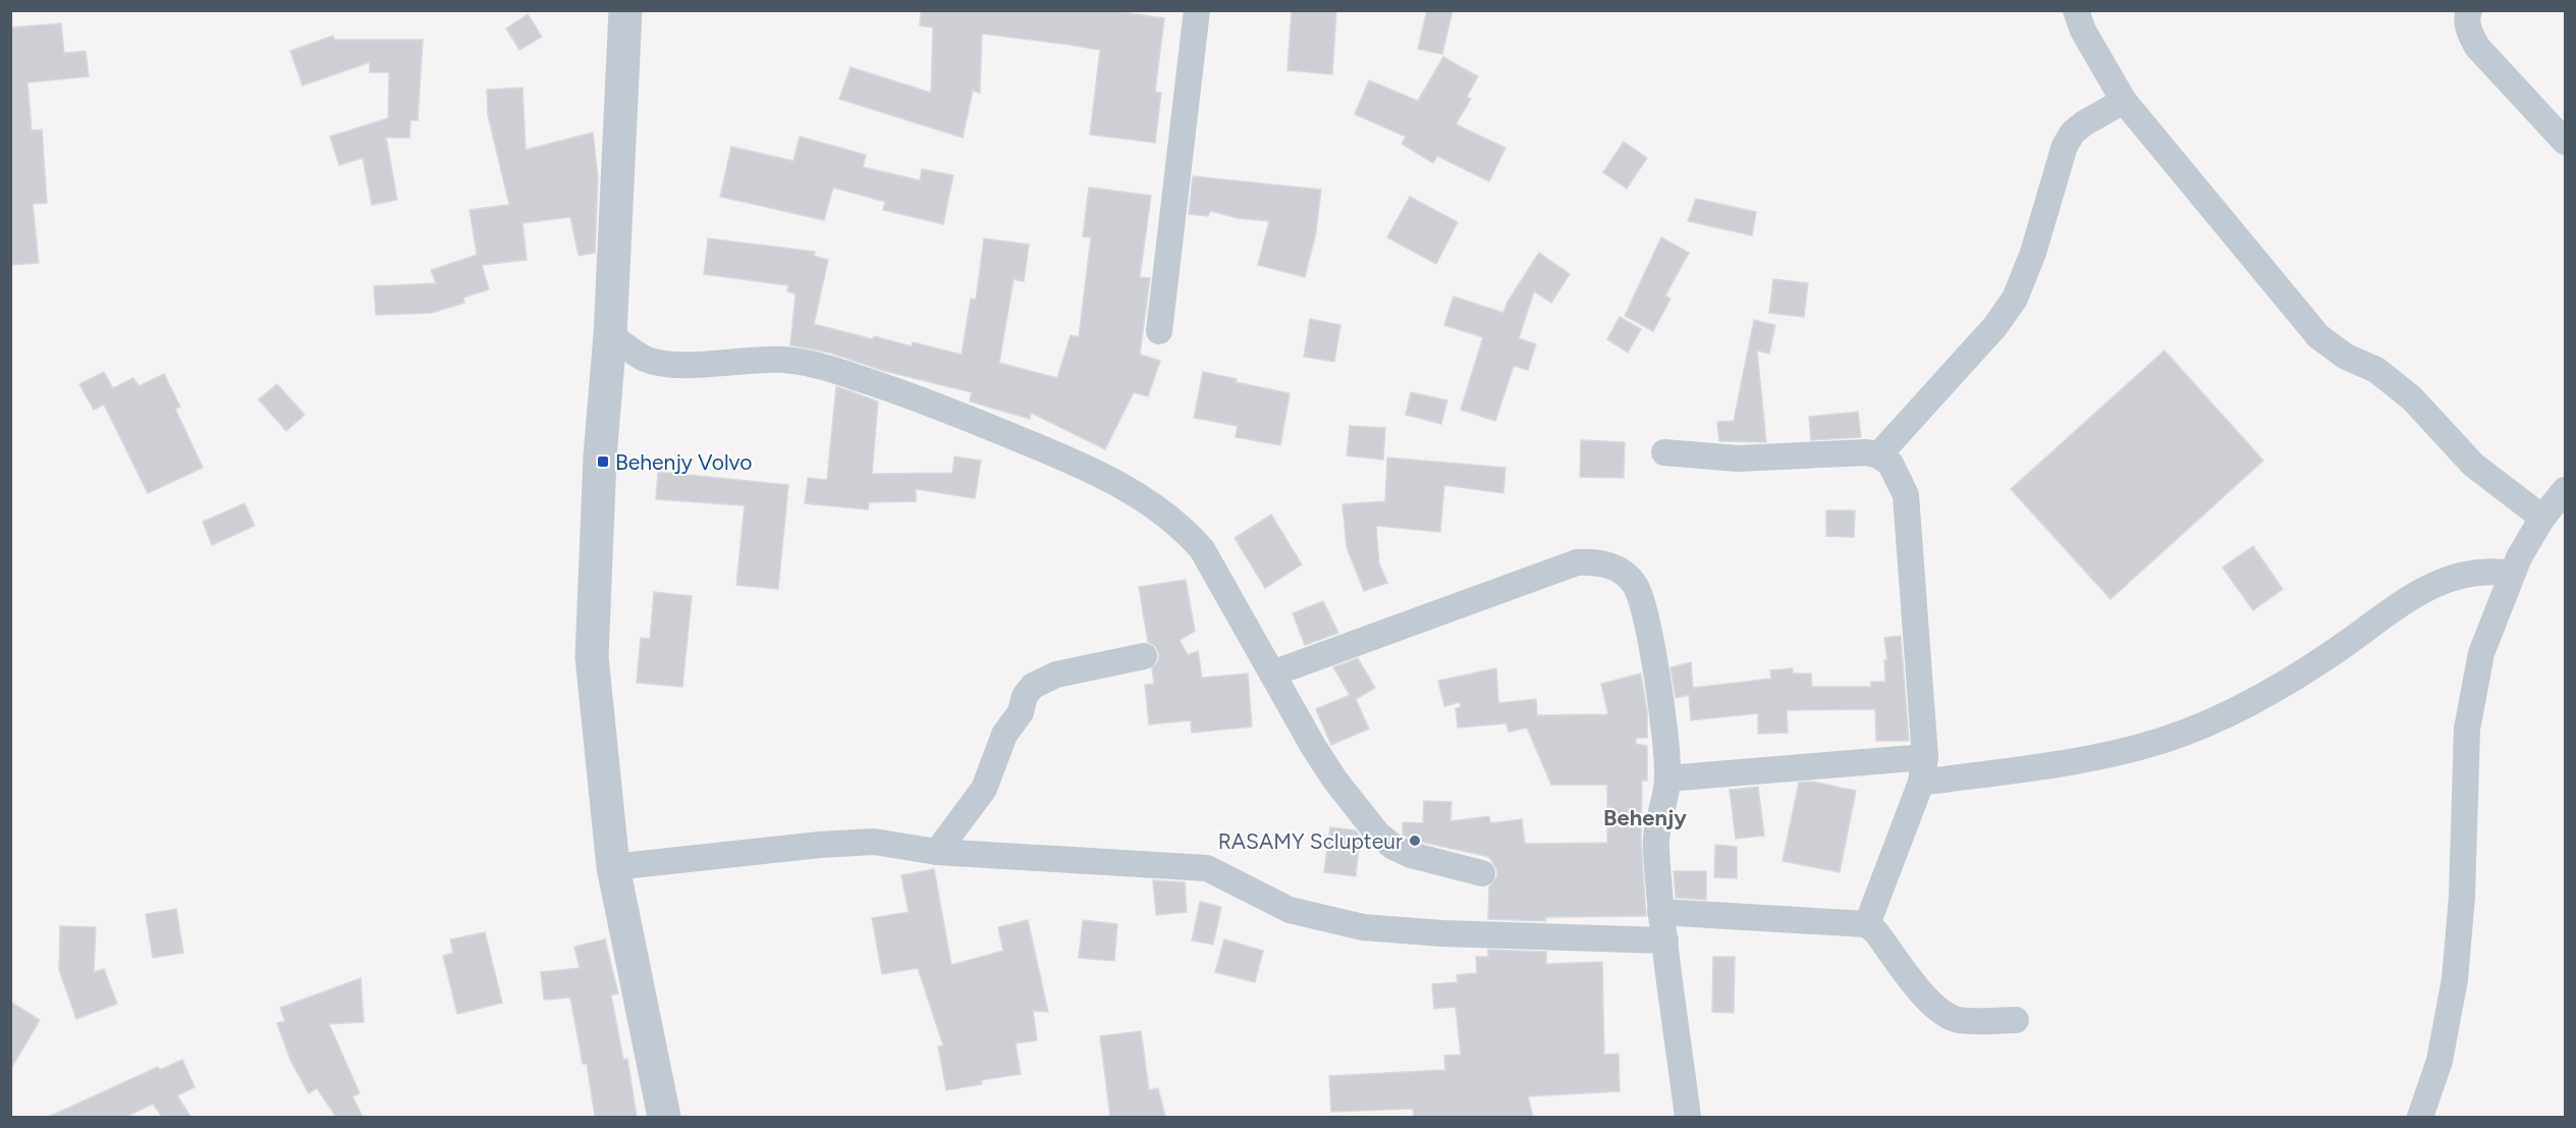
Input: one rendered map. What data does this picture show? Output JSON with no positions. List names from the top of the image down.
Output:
{
  "districts": ["Behenjy"],
  "places": {
    "transit": ["Behenjy Volvo"],
    "other": ["RASAMY Sclupteur"]
  }
}
